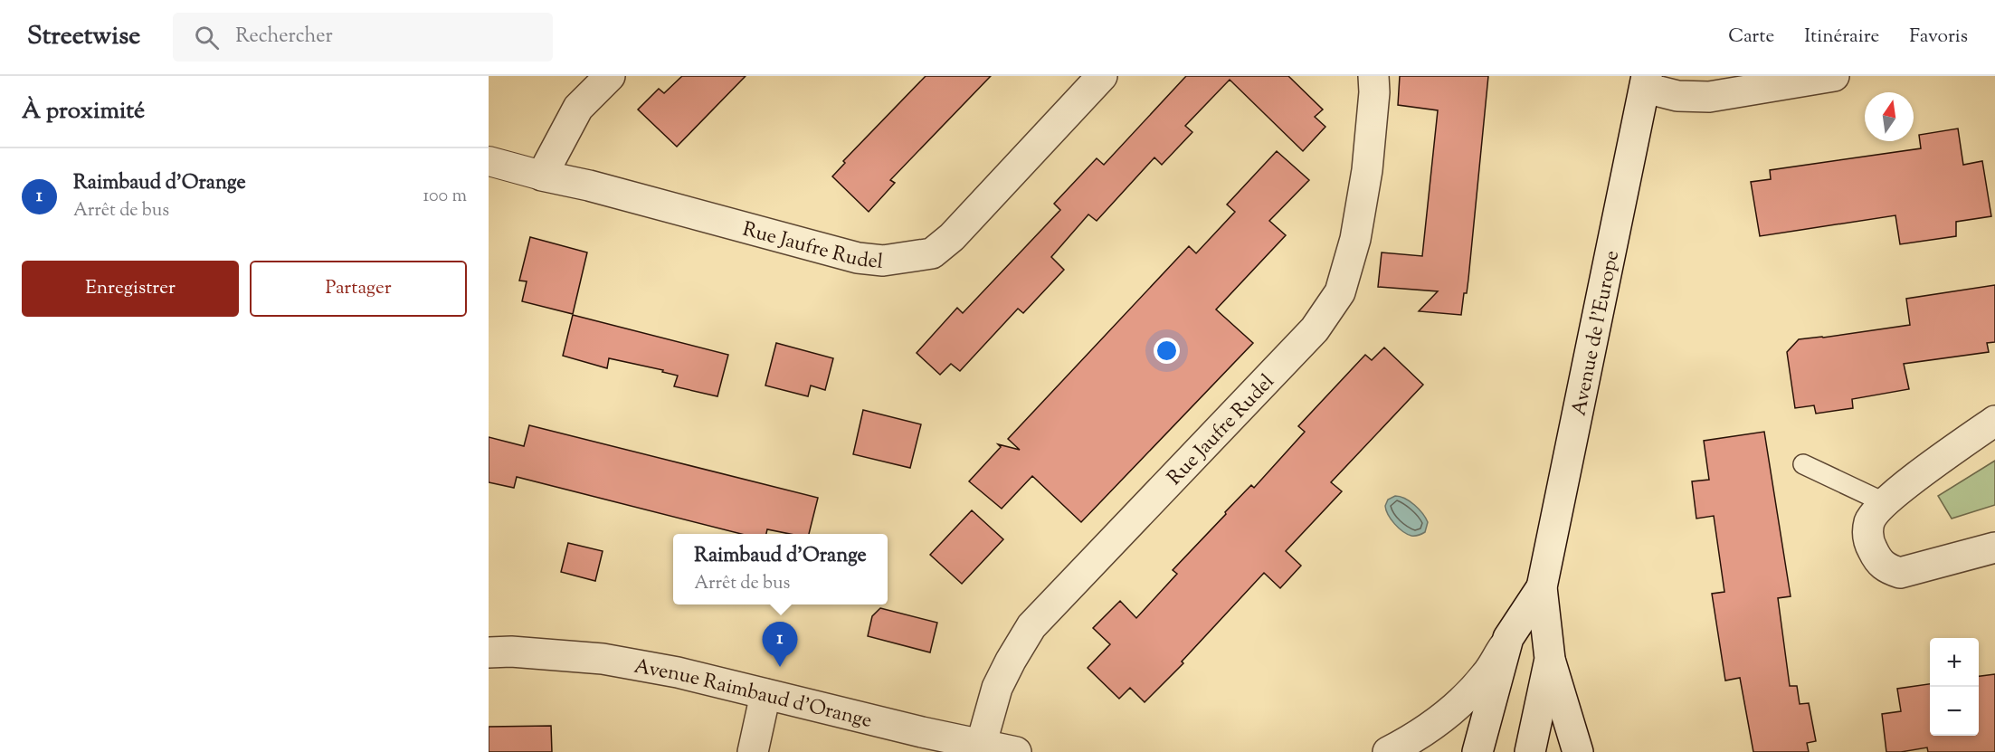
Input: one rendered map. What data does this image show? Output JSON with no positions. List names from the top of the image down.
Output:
{
  "streets": {
    "street": ["Rue Jaufre Rudel", "Avenue de l'Europe", "Avenue Raimbaud d'Orange"]
  },
  "crossings": [
    ["Rue Jaufre Rudel", "Avenue Raimbaud d'Orange"]
  ],
  "north": "top",
  "page": {
    "header": "Streetwise",
    "search": "Rechercher",
    "nav": ["Carte", "Itinéraire", "Favoris"],
    "heading": "À proximité",
    "list": [
      {
        "mark": "1",
        "name": "Raimbaud d'Orange",
        "note": "Arrêt de bus",
        "value": "100 m"
      }
    ],
    "buttons": ["Enregistrer", "Partager"],
    "popup": ["Raimbaud d'Orange", "Arrêt de bus"],
    "pins": "1",
    "map_buttons": ["+", "−"]
  }
}
